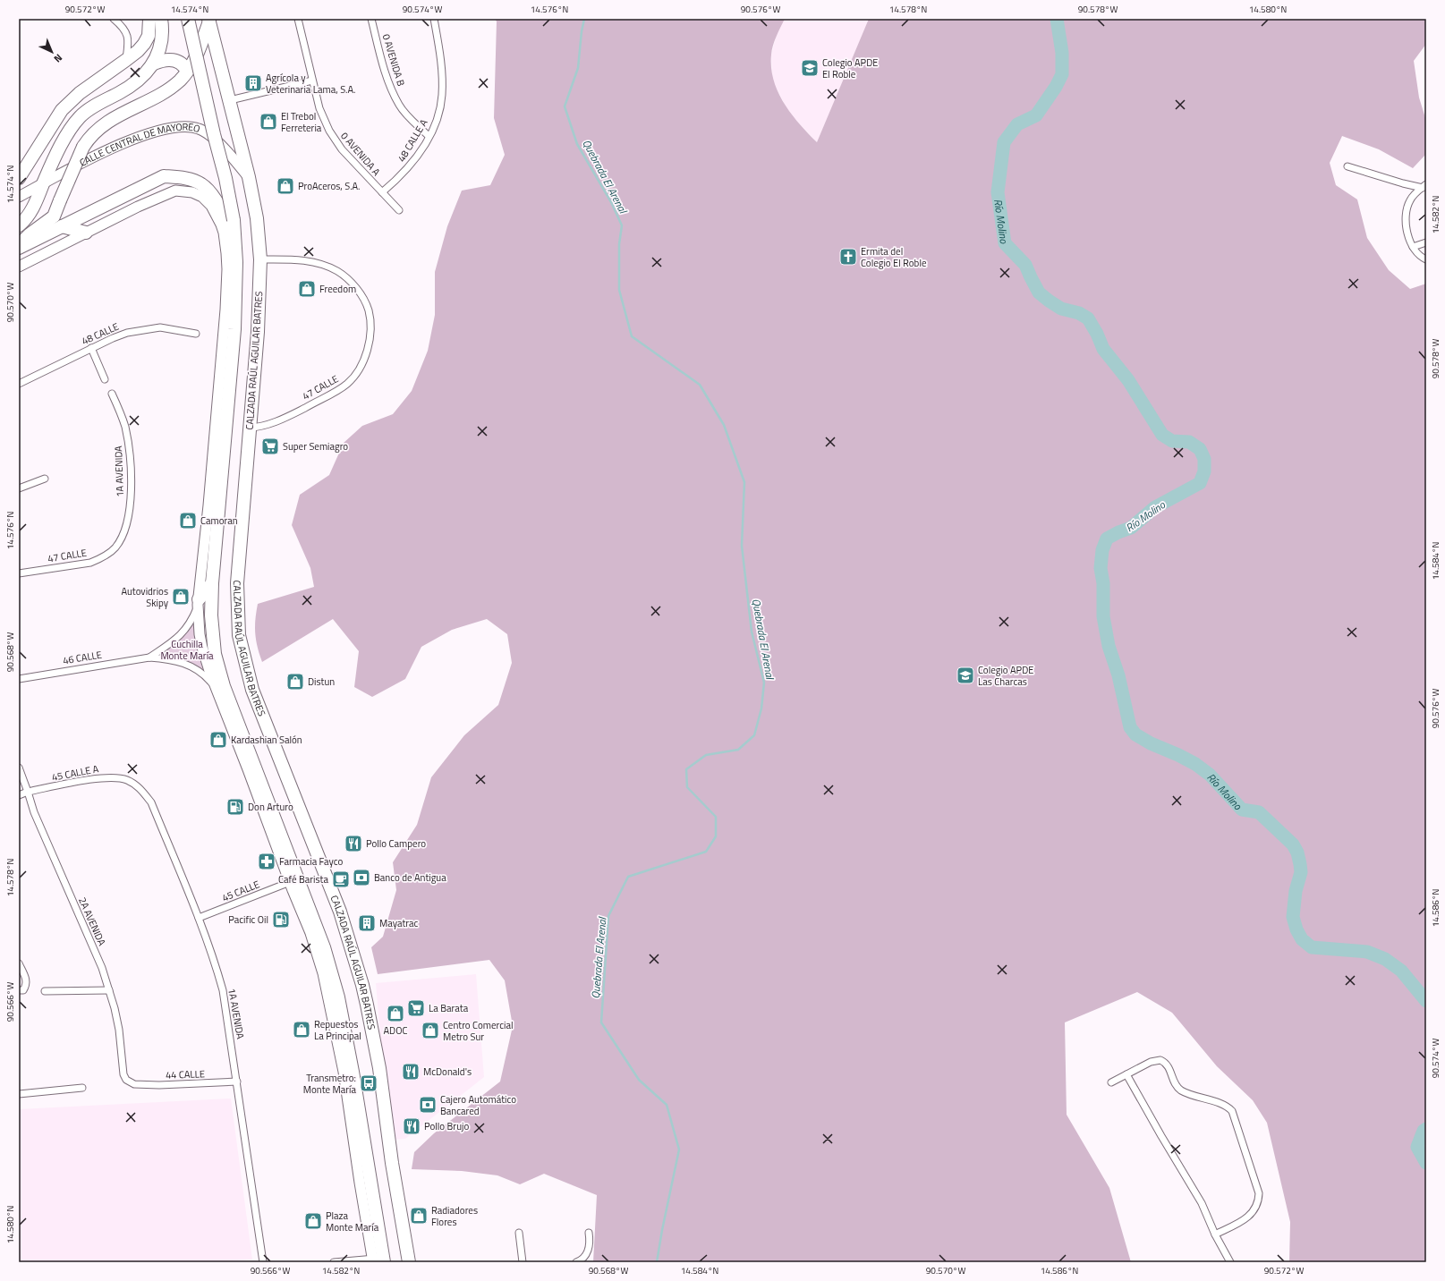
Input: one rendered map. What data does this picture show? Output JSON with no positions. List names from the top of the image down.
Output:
{
  "streets": {
    "highway": ["CALZADA RAÚL AGUILAR BATRES"],
    "street": [
      "0 AVENIDA B",
      "48 CALLE A",
      "CALLE CENTRAL DE MAYOREO",
      "0 AVENIDA A",
      "48 CALLE",
      "47 CALLE",
      "1A AVENIDA",
      "46 CALLE",
      "45 CALLE A",
      "45 CALLE",
      "2A AVENIDA",
      "44 CALLE"
    ]
  },
  "crossings": [
    ["0 AVENIDA B", "48 CALLE A"],
    ["48 CALLE A", "0 AVENIDA A"],
    ["CALLE CENTRAL DE MAYOREO", "CALZADA RAÚL AGUILAR BATRES"],
    ["CALZADA RAÚL AGUILAR BATRES", "47 CALLE"],
    ["47 CALLE", "1A AVENIDA"],
    ["1A AVENIDA", "45 CALLE A"],
    ["1A AVENIDA", "45 CALLE"],
    ["1A AVENIDA", "44 CALLE"],
    ["45 CALLE A", "2A AVENIDA"],
    ["2A AVENIDA", "44 CALLE"]
  ],
  "water": ["Quebrada El Arenal", "Río Molino"],
  "parks": ["Cuchilla Monte María"],
  "places": {
    "school or university": ["Colegio APDE El Roble", "Colegio APDE Las Charcas"],
    "building": ["Agrícola y Veterinaria Lama, S.A.", "Mayatrac"],
    "shop": [
      "El Trebol Ferreteria",
      "ProAceros, S.A.",
      "Freedom",
      "Camoran",
      "Autovidrios Skipy",
      "Distun",
      "Kardashian Salón",
      "ADOC",
      "Repuestos La Principal",
      "Centro Comercial Metro Sur",
      "Radiadores Flores",
      "Plaza Monte María"
    ],
    "church": ["Ermita del Colegio El Roble"],
    "supermarket": ["Super Semiagro", "La Barata"],
    "fuel station": ["Don Arturo", "Pacific Oil"],
    "restaurant": ["Pollo Campero", "McDonald's", "Pollo Brujo"],
    "pharmacy": ["Farmacia Fayco"],
    "bank": ["Banco de Antigua", "Cajero Automático Bancared"],
    "cafe": ["Café Barista"],
    "bus stop": ["Transmetro: Monte María"]
  },
  "north": "bottom right",
  "coordinates": [
    "90.572°W",
    "14.574°N",
    "90.574°W",
    "14.576°N",
    "90.576°W",
    "14.578°N",
    "90.578°W",
    "14.580°N",
    "14.582°N",
    "90.570°W",
    "14.584°N",
    "90.568°W",
    "14.586°N",
    "90.566°W"
  ]
}
